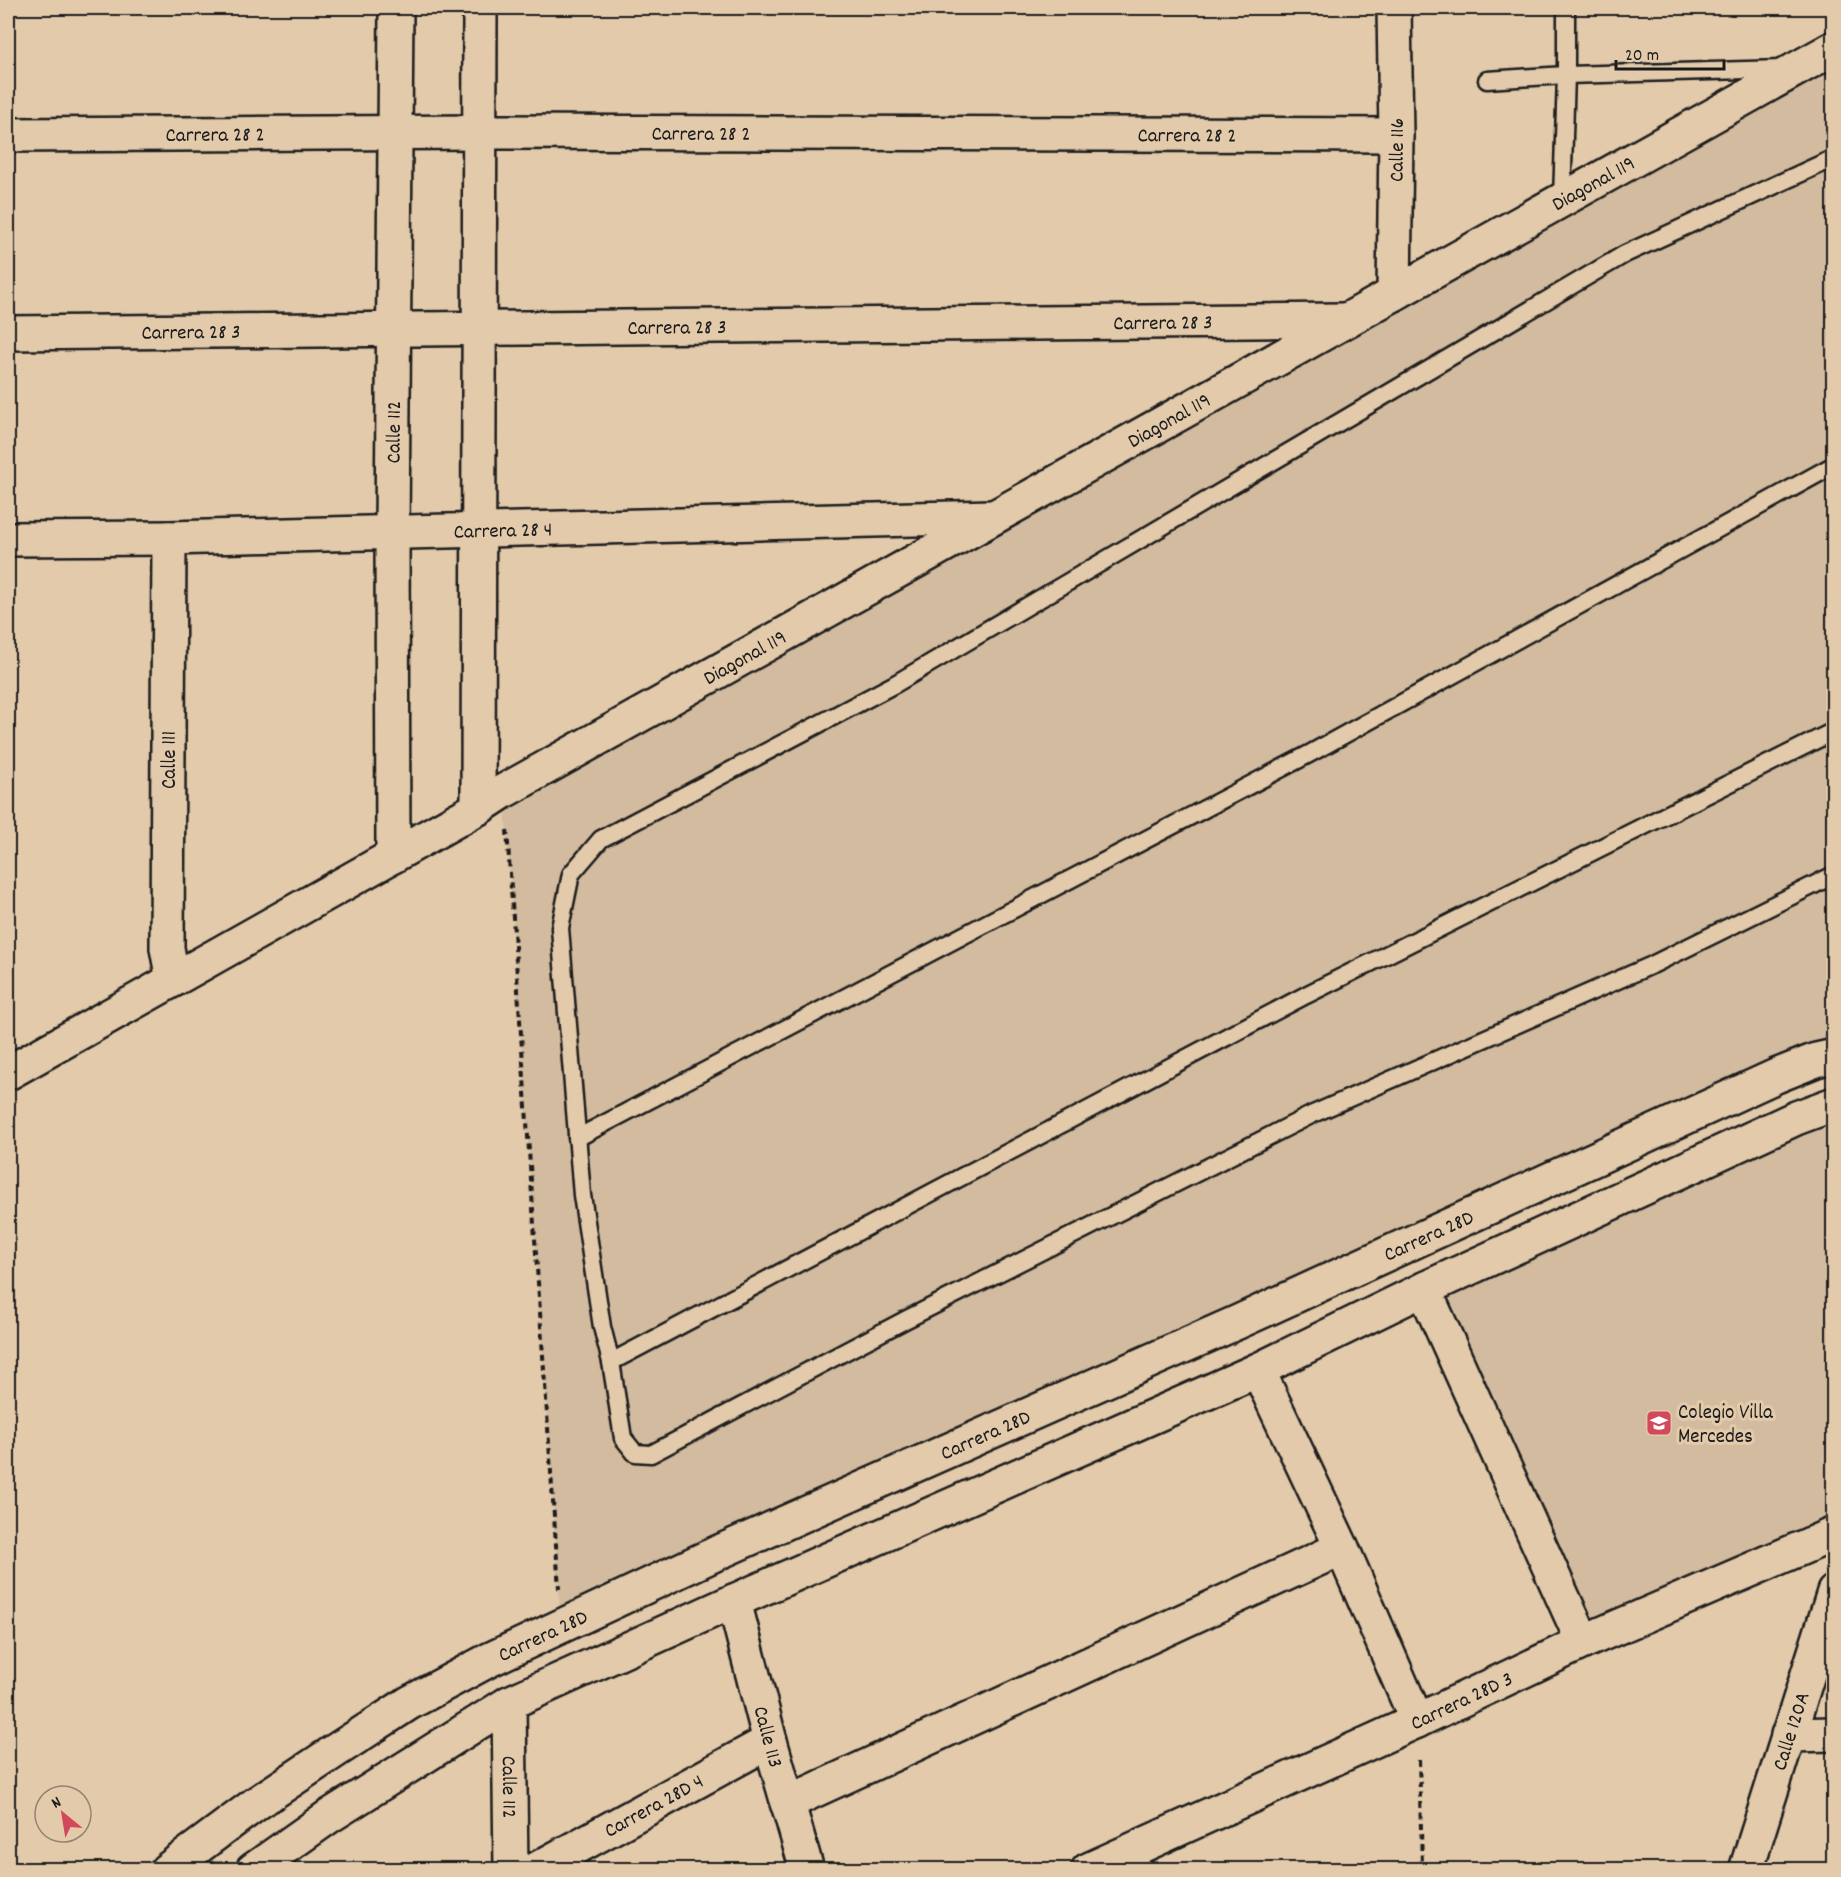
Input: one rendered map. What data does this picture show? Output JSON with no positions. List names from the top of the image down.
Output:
{
  "streets": {
    "street": [
      "Carrera 28 2",
      "Calle 116",
      "Diagonal 119",
      "Carrera 28 3",
      "Calle 112",
      "Carrera 28 4",
      "Calle 111",
      "Carrera 28D",
      "Carrera 28D 3",
      "Calle 120A",
      "Calle 113",
      "Carrera 28D 4"
    ]
  },
  "crossings": [
    ["Carrera 28 2", "Calle 116"],
    ["Carrera 28 2", "Calle 112"],
    ["Calle 116", "Diagonal 119"],
    ["Diagonal 119", "Carrera 28 3"],
    ["Diagonal 119", "Calle 112"],
    ["Diagonal 119", "Carrera 28 4"],
    ["Diagonal 119", "Calle 111"],
    ["Carrera 28 3", "Calle 112"],
    ["Calle 112", "Carrera 28 4"],
    ["Carrera 28 4", "Calle 111"],
    ["Calle 113", "Carrera 28D 4"]
  ],
  "places": {
    "school or university": ["Colegio Villa Mercedes"]
  },
  "scale_bar": "20 m",
  "north": "top left"
}
